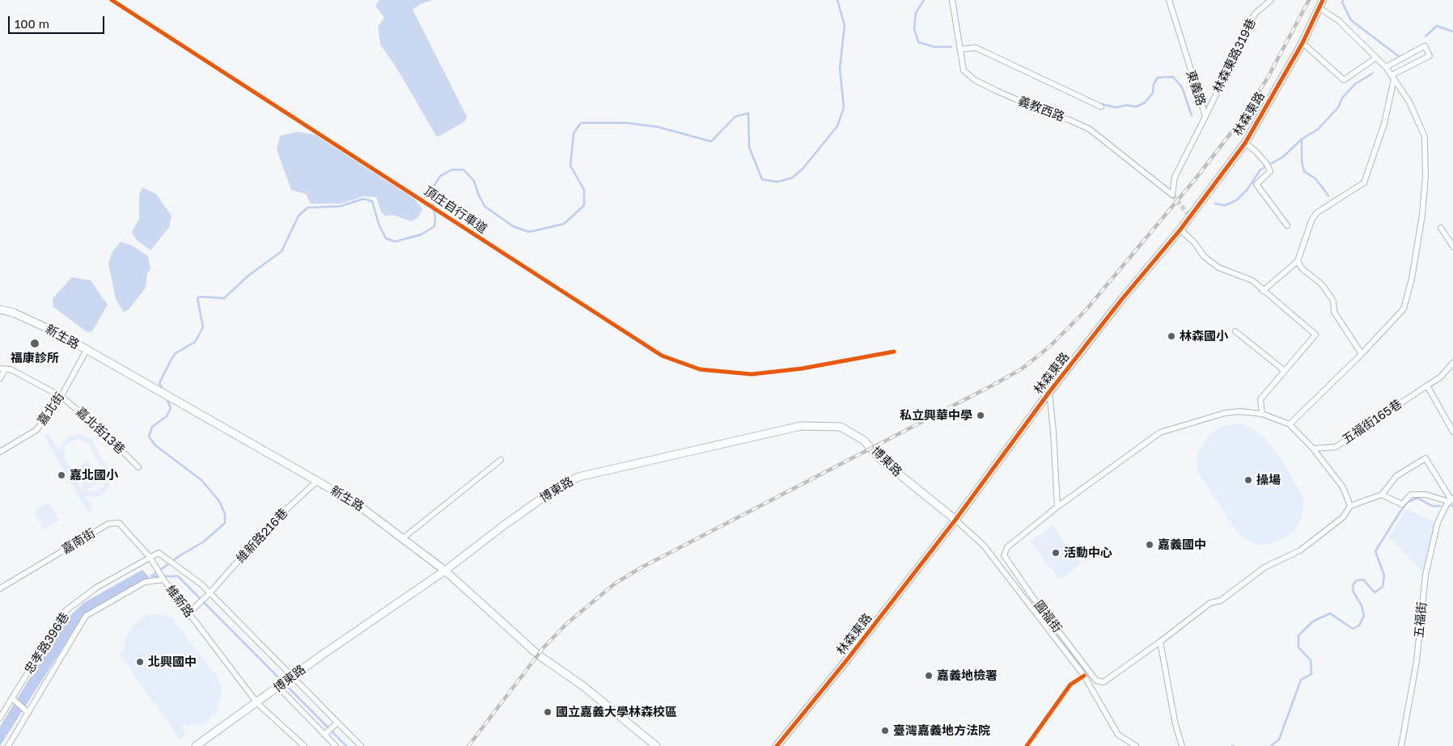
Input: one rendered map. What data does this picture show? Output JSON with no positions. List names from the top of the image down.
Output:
{
  "streets": {
    "main road": ["林森東路"],
    "street": [
      "林森東路319巷",
      "東義路",
      "義教西路",
      "新生路",
      "嘉北街",
      "五福街165巷",
      "嘉北街13巷",
      "博東路",
      "維新路216巷",
      "嘉南街",
      "維新路",
      "圓福街",
      "五福街",
      "忠孝路396巷"
    ],
    "cycle path": ["頂庄自行車道"]
  },
  "crossings": [
    ["林森東路319巷", "東義路"],
    ["東義路", "義教西路"],
    ["林森東路", "博東路"],
    ["林森東路", "圓福街"],
    ["新生路", "嘉北街"],
    ["新生路", "博東路"],
    ["新生路", "維新路216巷"],
    ["嘉北街", "嘉北街13巷"],
    ["博東路", "維新路"],
    ["博東路", "圓福街"],
    ["維新路216巷", "維新路"],
    ["嘉南街", "忠孝路396巷"]
  ],
  "places": [
    "林森國小",
    "福康診所",
    "私立興華中學",
    "嘉北國小",
    "操場",
    "嘉義國中",
    "活動中心",
    "北興國中",
    "嘉義地檢署",
    "國立嘉義大學林森校區",
    "臺灣嘉義地方法院"
  ],
  "scale_bar": "100 m"
}
